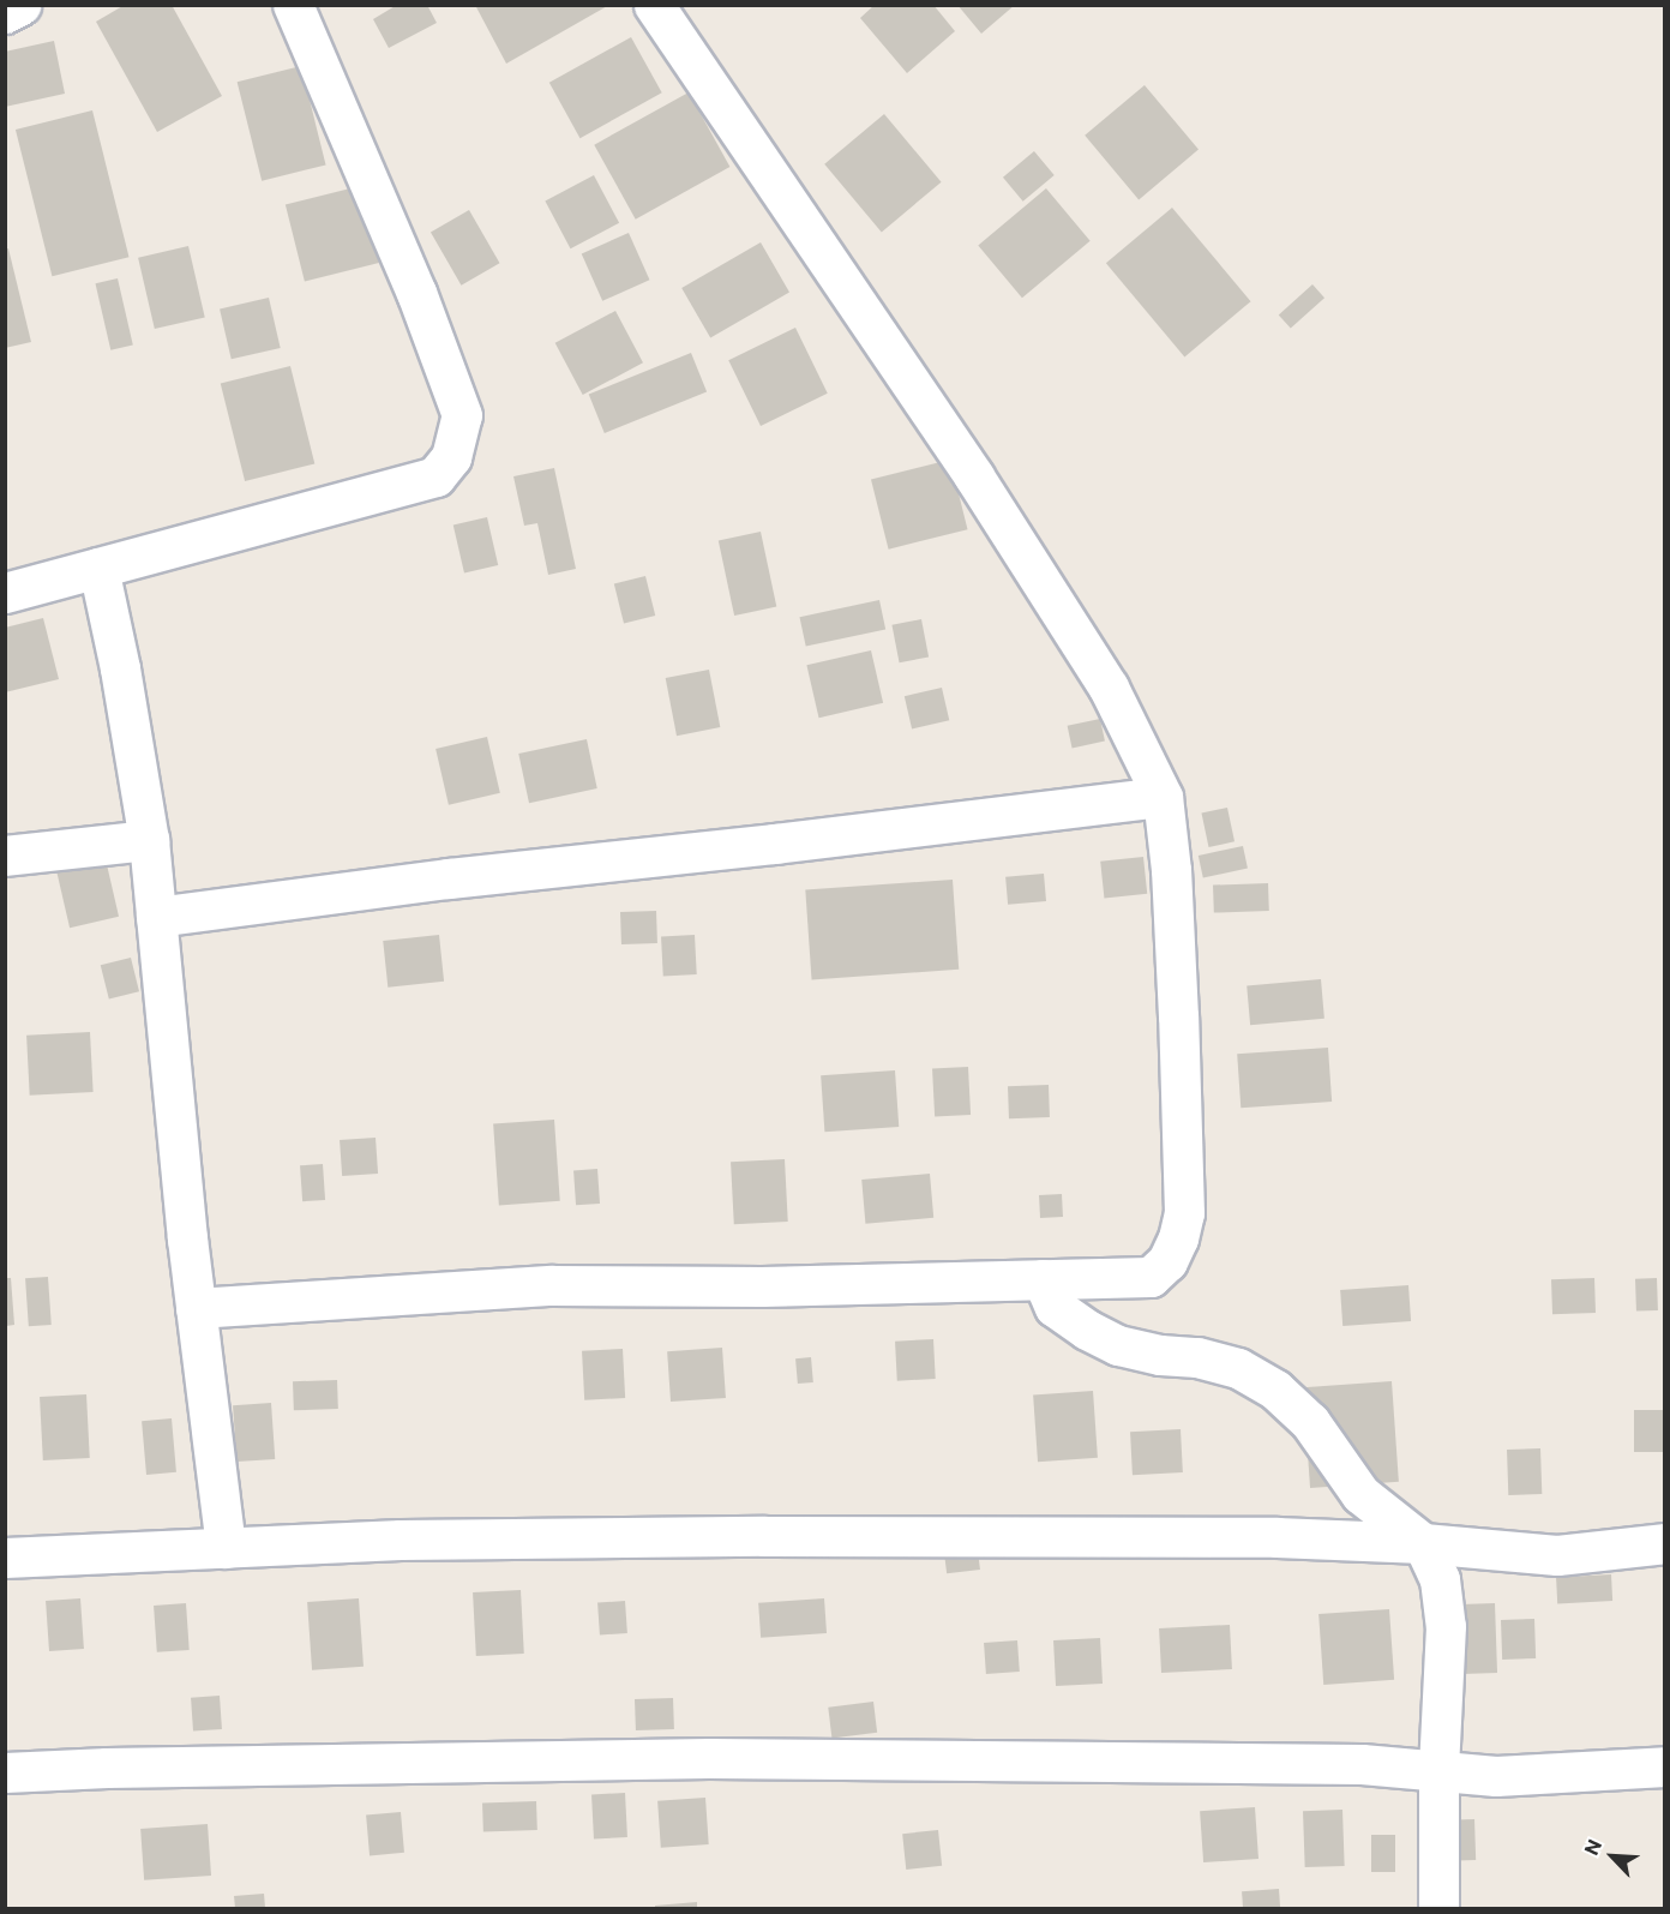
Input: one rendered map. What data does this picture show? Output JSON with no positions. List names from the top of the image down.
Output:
{
  "north": "top left"
}
